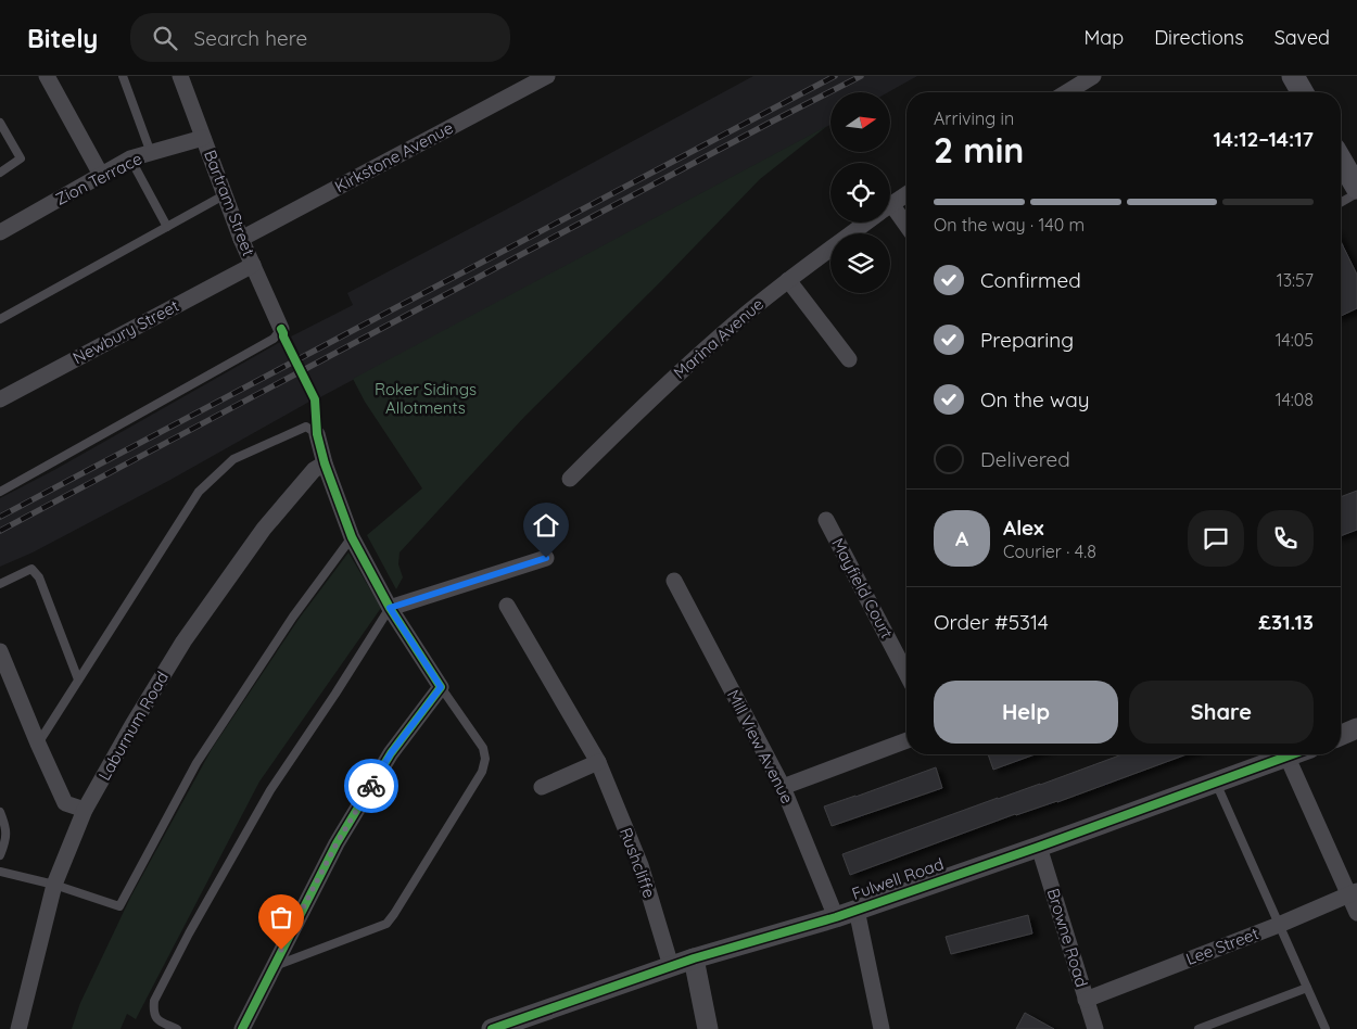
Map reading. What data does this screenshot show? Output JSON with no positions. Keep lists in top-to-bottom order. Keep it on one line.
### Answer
{"streets":{"street":["Kirkstone Avenue","Zion Terrace","Bartram Street","Newbury Street","Marina Avenue","Mayfield Court","Laburnum Road","Mill View Avenue","Rushcliffe","Fulwell Road","Browne Road","Lee Street"]},"crossings":[["Kirkstone Avenue","Bartram Street"],["Zion Terrace","Bartram Street"],["Bartram Street","Newbury Street"],["Mill View Avenue","Fulwell Road"],["Rushcliffe","Fulwell Road"],["Fulwell Road","Browne Road"],["Browne Road","Lee Street"]],"parks":["Roker Sidings Allotments"],"north":"right","page":{"header":"Bitely","search":"Search here","nav":["Map","Directions","Saved"],"heading":["2 min","Arriving in","14:12–14:17"],"panel":["Alex","Courier · 4.8","Order #5314","£31.13"],"bar":"On the way · 140 m","list":[["Confirmed","13:57"],["Preparing","14:05"],["On the way","14:08"],"Delivered"],"round":"A","buttons":["Help","Share"]}}
